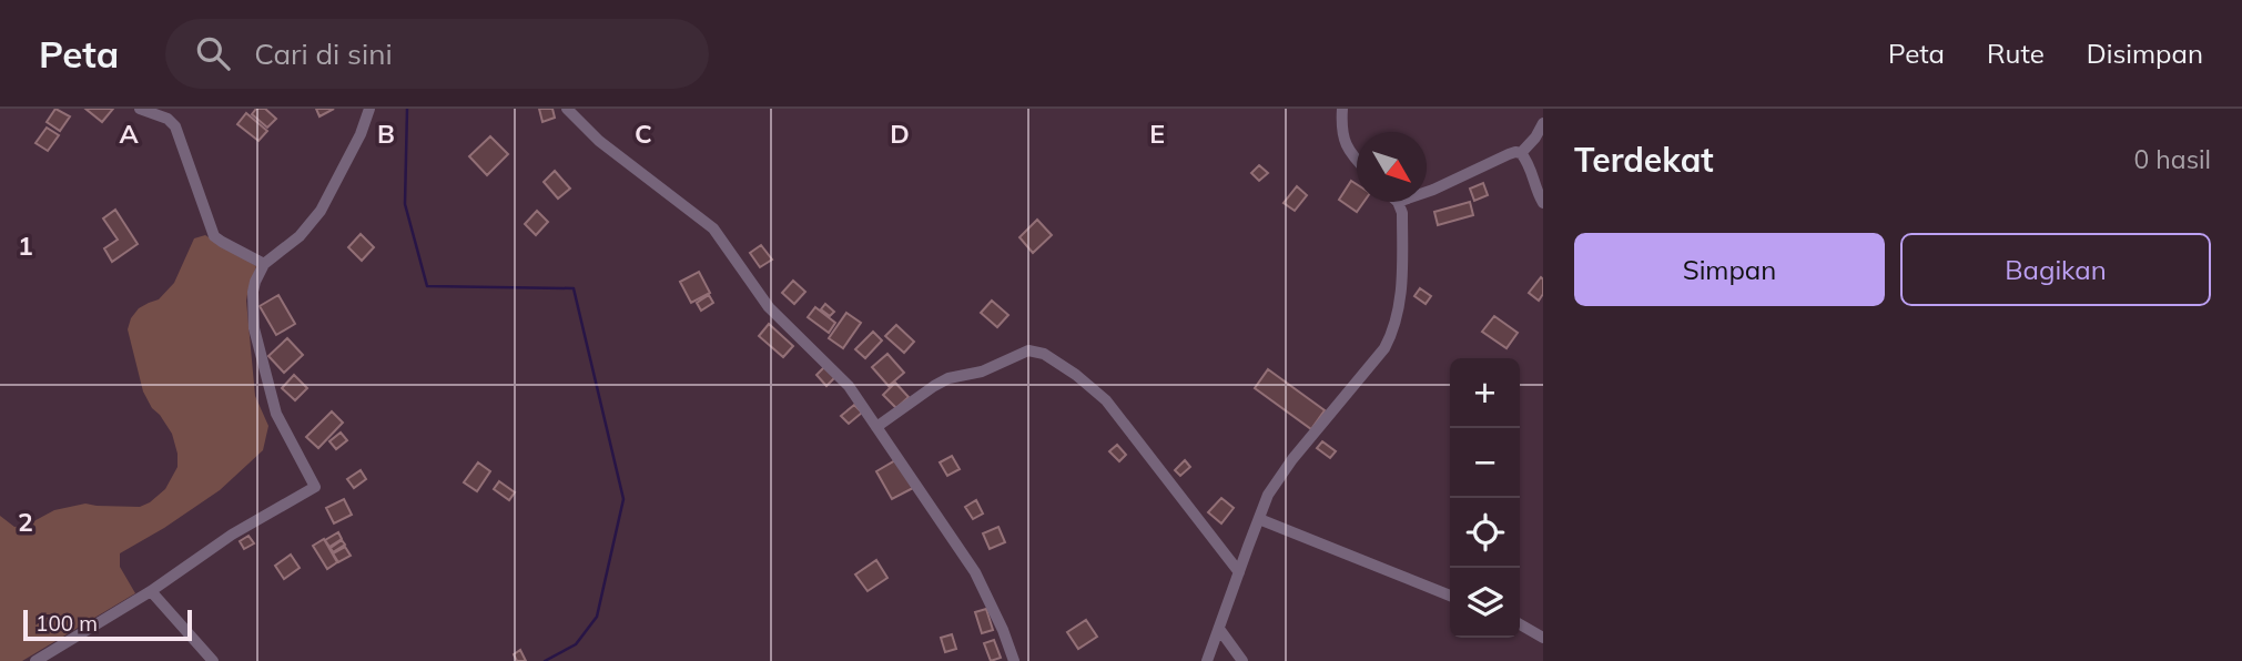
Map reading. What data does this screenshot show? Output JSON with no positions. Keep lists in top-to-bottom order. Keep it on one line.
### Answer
{"scale_bar":"100 m","north":"bottom right","page":{"header":"Peta","search":"Cari di sini","nav":["Peta","Rute","Disimpan"],"heading":["Terdekat","0 hasil"],"buttons":["Simpan","Bagikan"],"map_buttons":["+","−"],"scale":"100 m"},"grid":{"columns":["A","B","C","D","E"],"rows":["1","2"]}}
